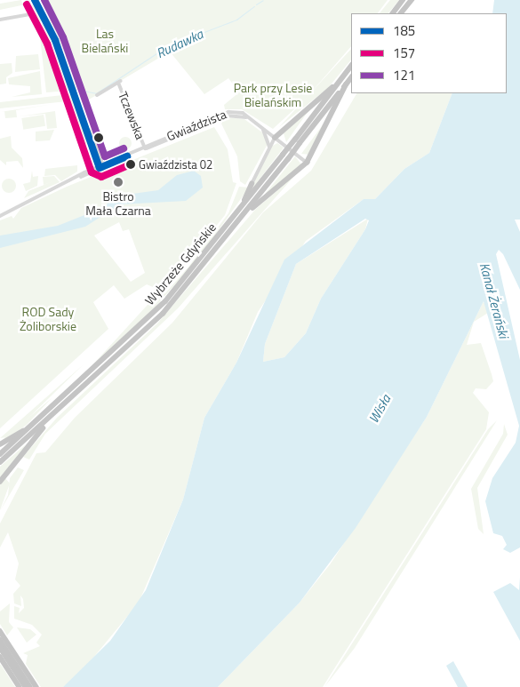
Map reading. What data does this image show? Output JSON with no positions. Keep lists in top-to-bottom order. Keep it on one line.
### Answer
{"streets":{"highway":["Wybrzeże Gdyńskie"],"street":["Tczewska","Gwiaździsta"]},"crossings":[["Tczewska","Gwiaździsta"]],"water":["Rudawka","Kanał Żerański","Wisła"],"parks":["Las Bielański","Park przy Lesie Bielańskim","ROD Sady Żoliborskie"],"places":["Gwiaździsta 02","Bistro Mała Czarna"],"lines":["transit line 185","transit line 121","transit line 157"],"legend":["185","157","121"]}
